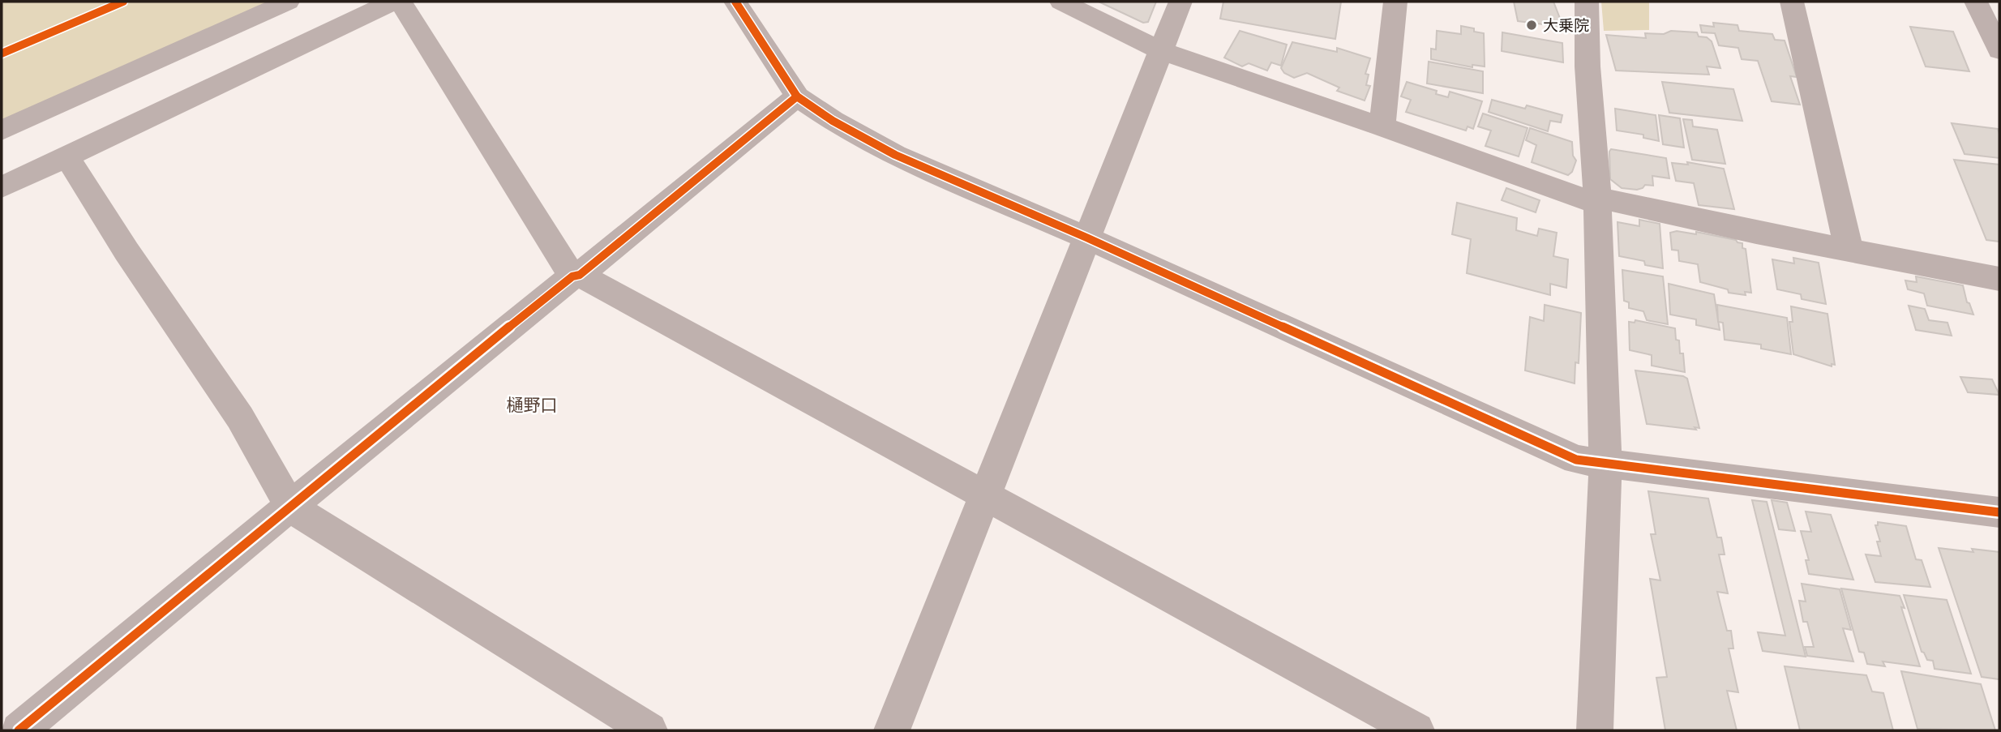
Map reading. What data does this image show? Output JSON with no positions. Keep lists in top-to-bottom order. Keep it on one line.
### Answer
{"districts":["樋野口"],"places":["大乗院"]}
